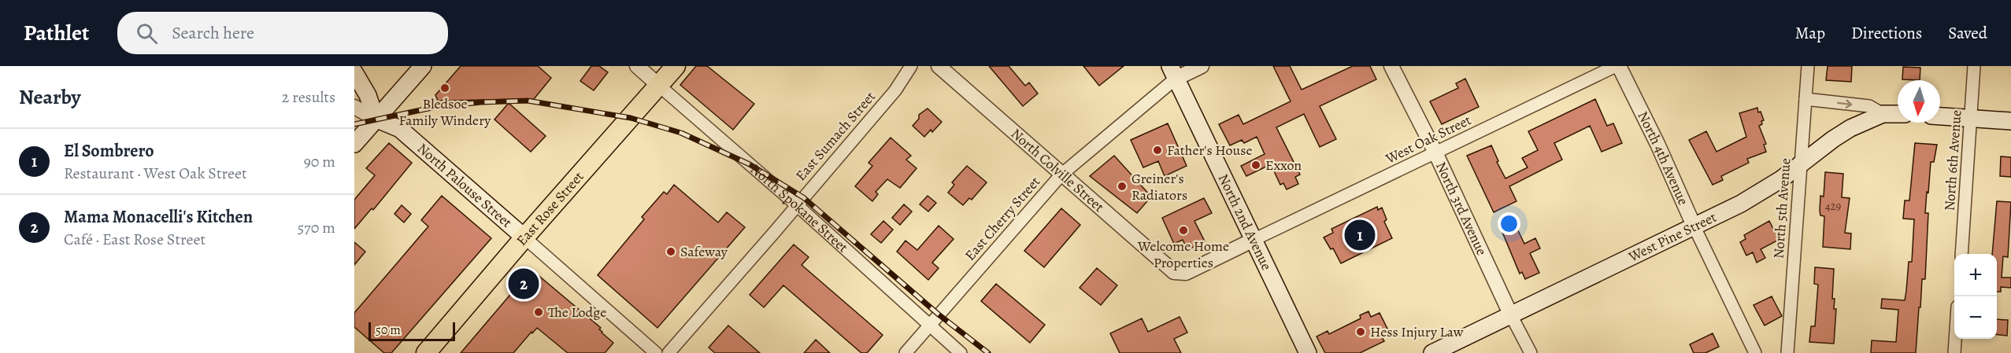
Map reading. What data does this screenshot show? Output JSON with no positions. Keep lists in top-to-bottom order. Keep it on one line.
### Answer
{"streets":{"main road":["North Palouse Street","East Rose Street","North 2nd Avenue","West Pine Street"],"street":["East Sumach Street","West Oak Street","North 4th Avenue","North 6th Avenue","North Colville Street","North Spokane Street","North 5th Avenue","North 3rd Avenue","East Cherry Street"]},"crossings":[["East Sumach Street","North Spokane Street"],["West Oak Street","North 4th Avenue"],["West Oak Street","North Colville Street"],["West Oak Street","North 3rd Avenue"],["West Oak Street","North 2nd Avenue"],["North 4th Avenue","West Pine Street"],["North Colville Street","East Cherry Street"],["North Colville Street","North 2nd Avenue"],["North Palouse Street","East Rose Street"],["North Spokane Street","East Rose Street"],["North Spokane Street","East Cherry Street"],["North 5th Avenue","West Pine Street"],["North 3rd Avenue","West Pine Street"],["East Cherry Street","North 2nd Avenue"]],"places":["Bledsoe Family Windery","Father's House","Exxon","Greiner's Radiators","Welcome Home Properties","Safeway","The Lodge","Hess Injury Law"],"house_numbers":["429"],"scale_bar":"50 m","north":"bottom","page":{"header":"Pathlet","search":"Search here","nav":["Map","Directions","Saved"],"heading":["Nearby","2 results"],"list":[{"mark":"1","name":"El Sombrero","note":"Restaurant · West Oak Street","value":"90 m"},{"mark":"2","name":"Mama Monacelli's Kitchen","note":"Café · East Rose Street","value":"570 m"}],"pins":["1","2"],"map_buttons":["+","−"],"scale":"50 m"}}
